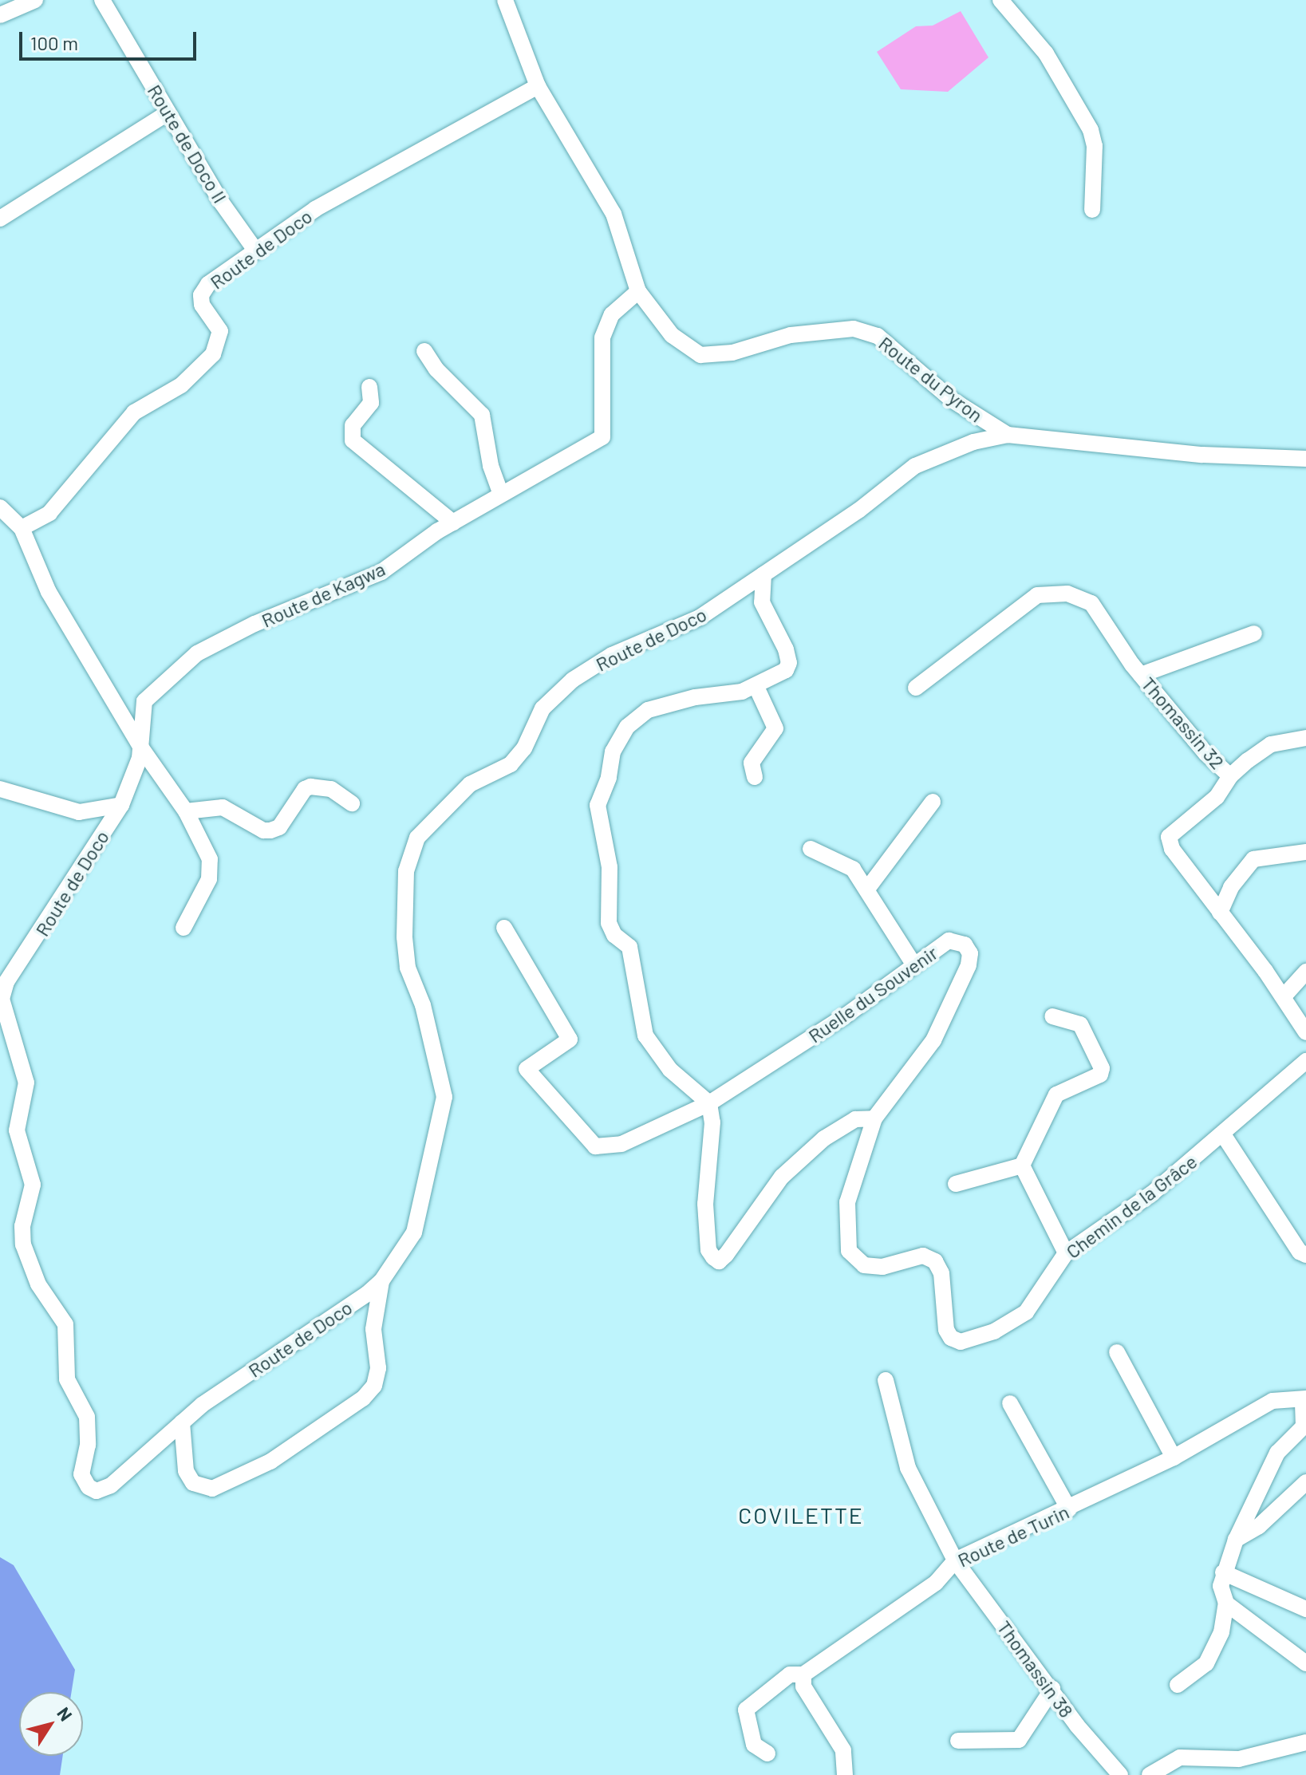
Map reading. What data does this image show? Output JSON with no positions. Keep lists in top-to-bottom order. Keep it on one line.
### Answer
{"streets":{"street":["Route de Doco II","Route de Doco","Route du Pyron","Route de Kagwa","Thomassin 32","Ruelle du Souvenir","Chemin de la Grâce","Route de Turin","Thomassin 38"]},"crossings":[["Route de Doco II","Route de Doco"],["Route de Doco","Route du Pyron"],["Route de Doco","Route de Kagwa"],["Route du Pyron","Route de Kagwa"],["Ruelle du Souvenir","Chemin de la Grâce"],["Route de Turin","Thomassin 38"]],"districts":["COVILETTE"],"scale_bar":"100 m","north":"top right"}
